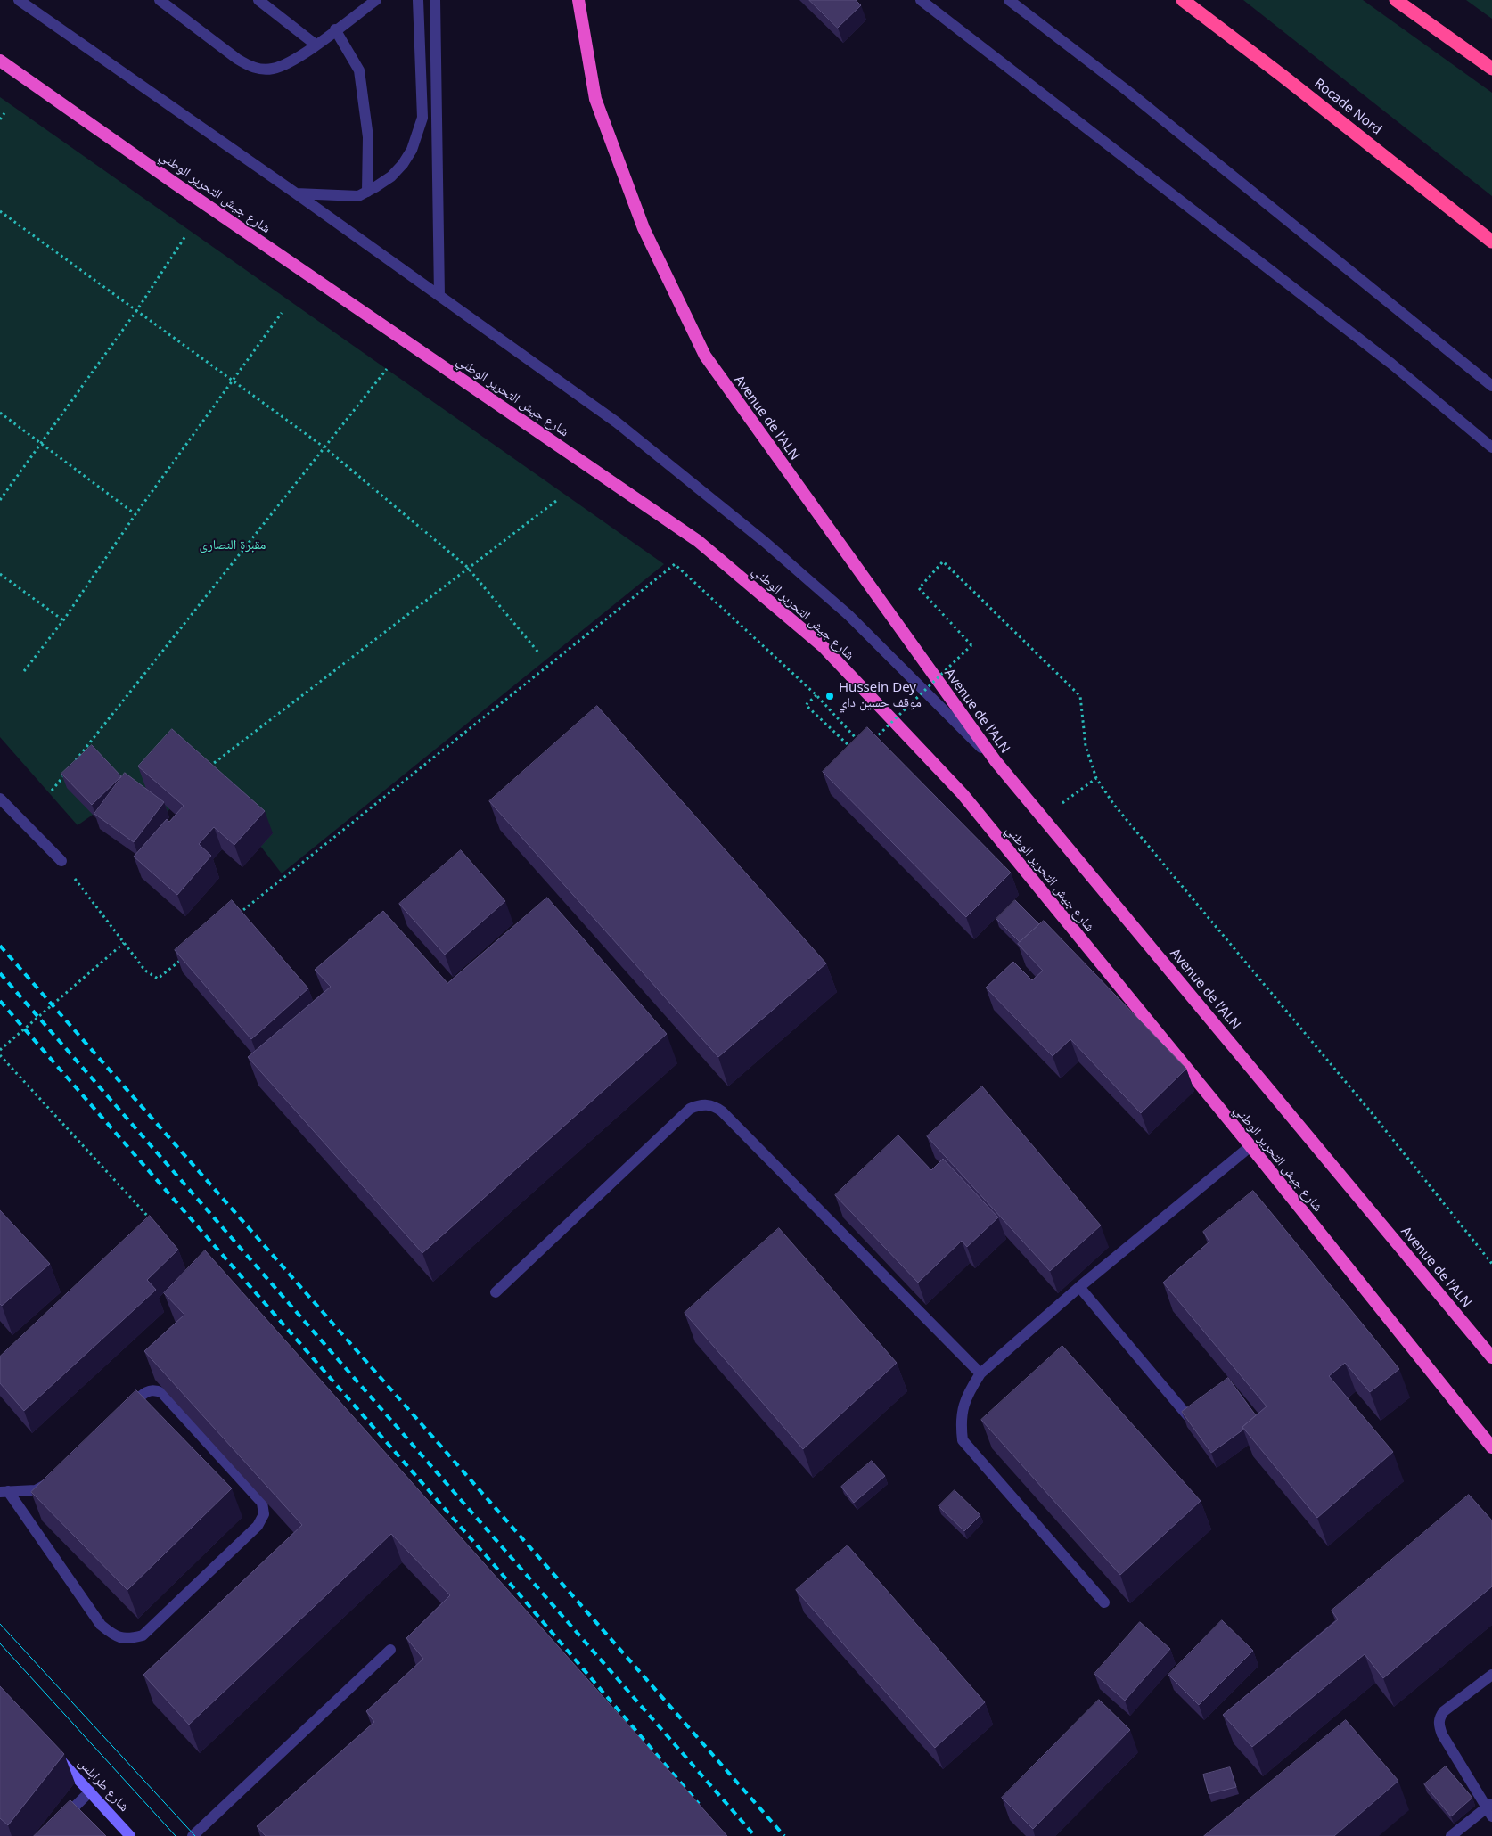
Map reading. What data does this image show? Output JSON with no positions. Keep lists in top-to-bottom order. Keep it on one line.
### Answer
{"streets":{"highway":["Rocade Nord","شارع جيش التحرير الوطني","Avenue de l'ALN"],"main road":["شارع طرابلس"]},"parks":["مقبرة النصارى"],"places":["Hussein Dey موقف حسين داي"]}
